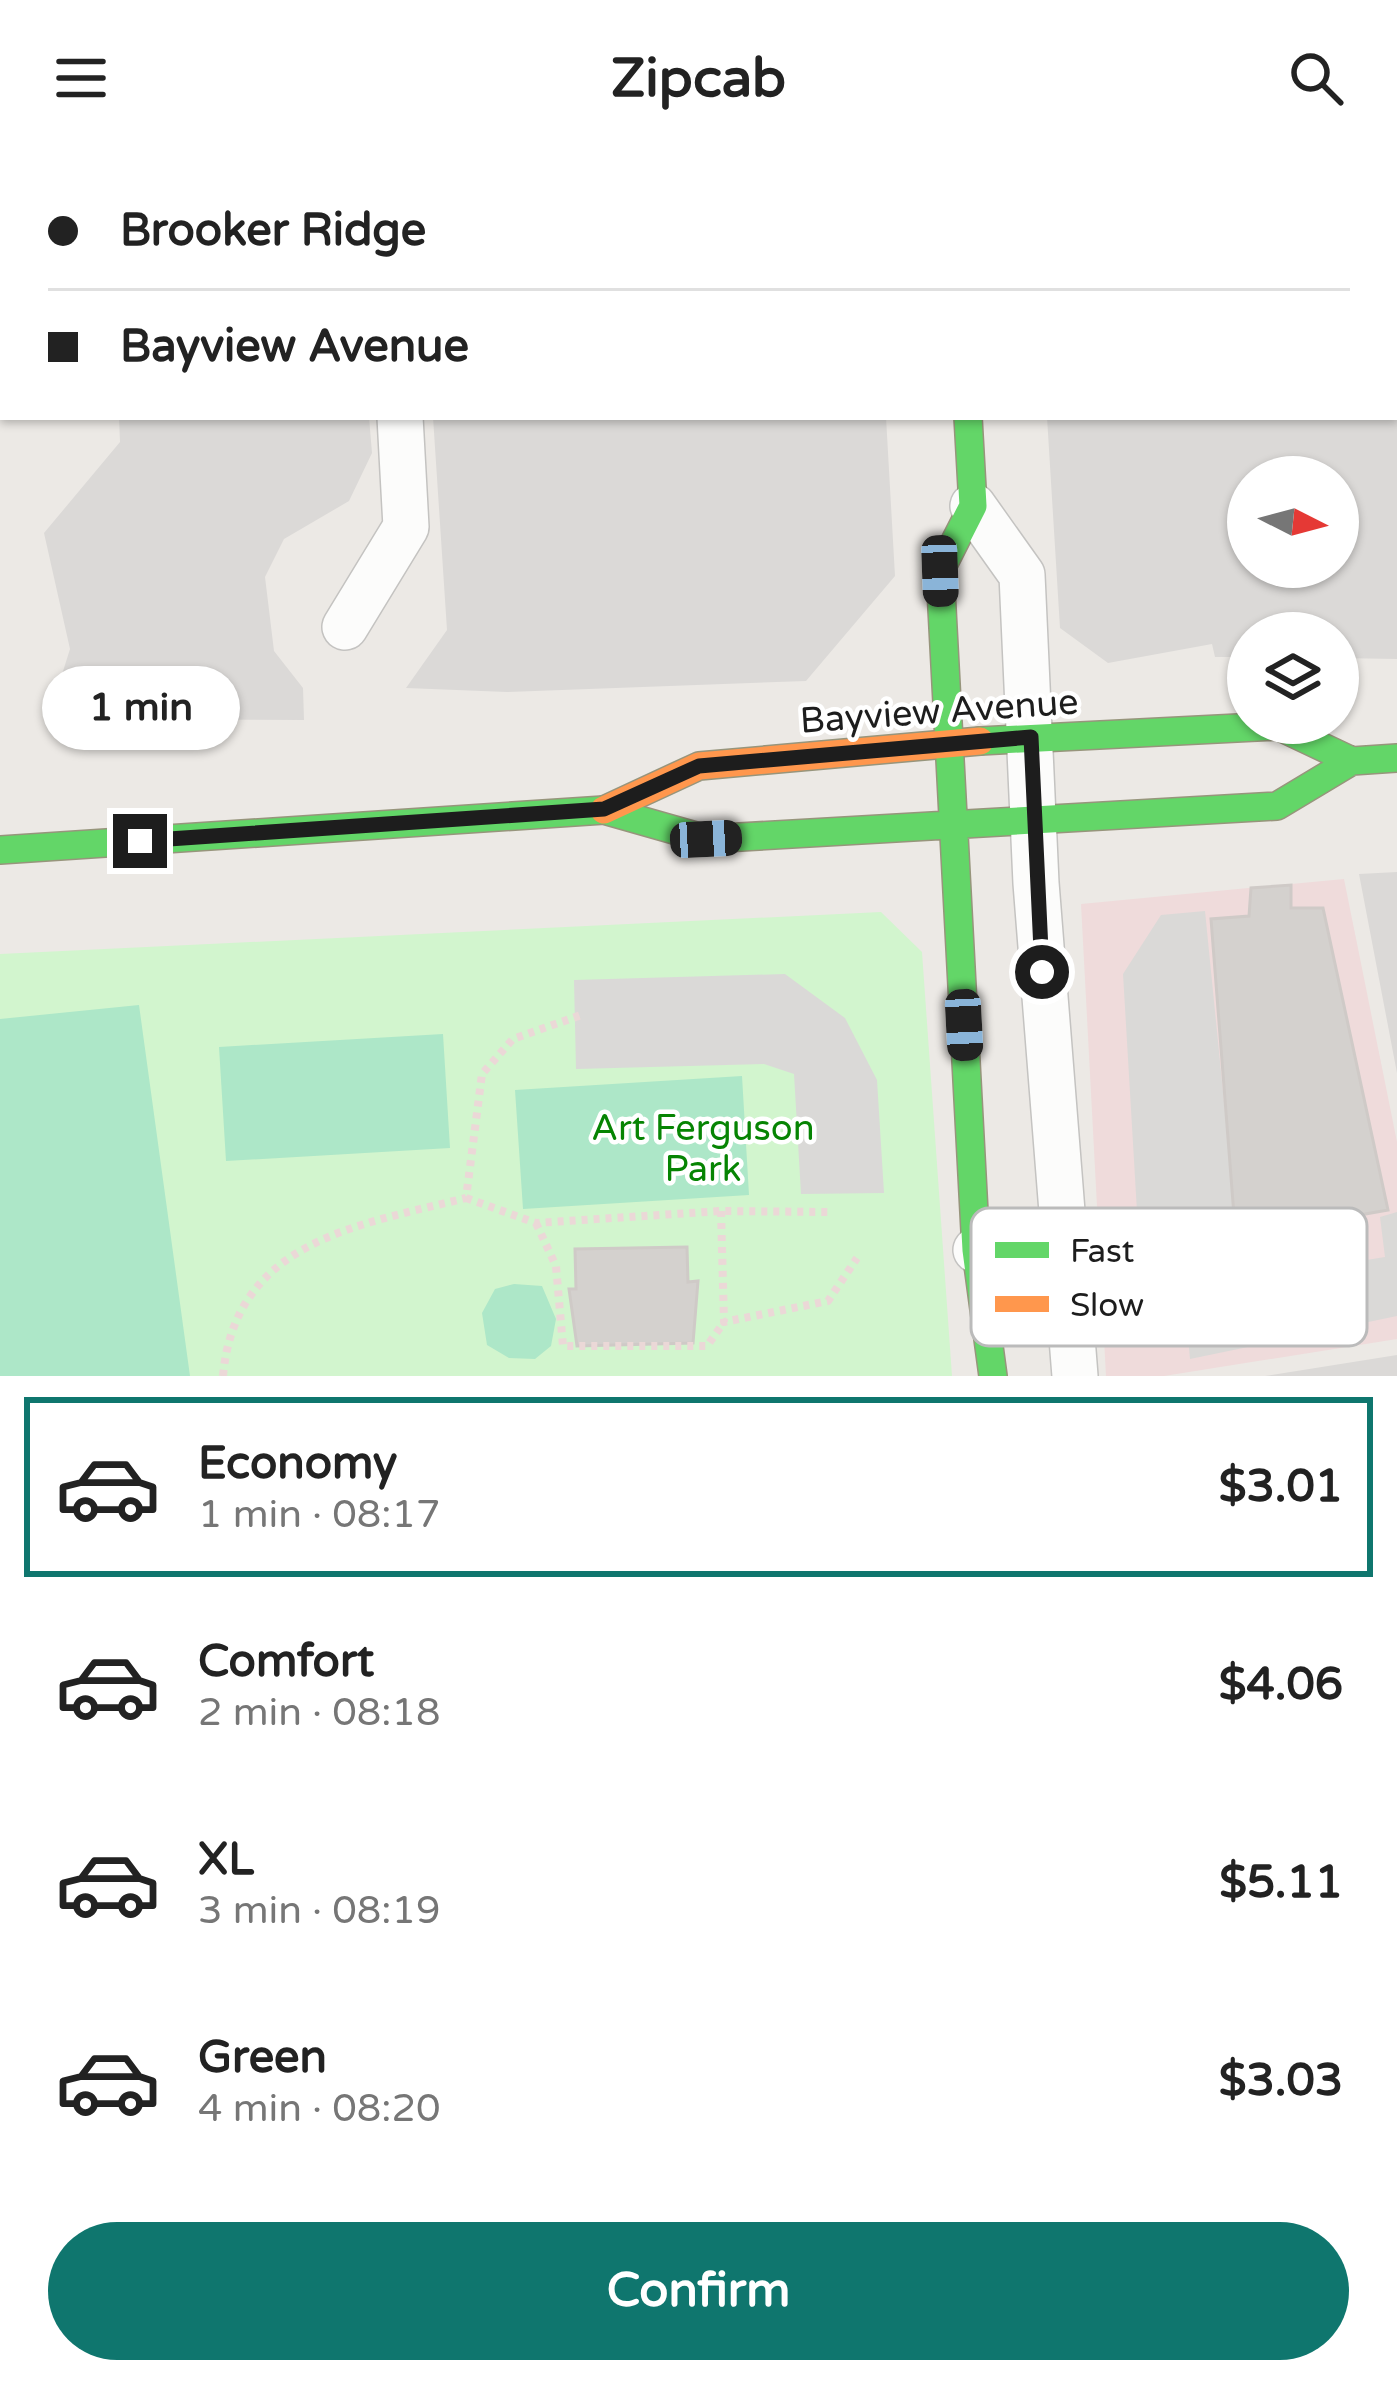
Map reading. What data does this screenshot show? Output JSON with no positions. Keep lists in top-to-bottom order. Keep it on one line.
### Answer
{"streets":{"main road":["Bayview Avenue"]},"parks":["Art Ferguson Park"],"legend":["Fast","Slow"],"north":"right","page":{"header":"Zipcab","banner":["Brooker Ridge","Bayview Avenue"],"bubble":"1 min","list":[{"name":"Economy","note":"1 min · 08:17","value":"$3.01"},{"name":"Comfort","note":"2 min · 08:18","value":"$4.06"},{"name":"XL","note":"3 min · 08:19","value":"$5.11"},{"name":"Green","note":"4 min · 08:20","value":"$3.03"}],"buttons":"Confirm"}}
